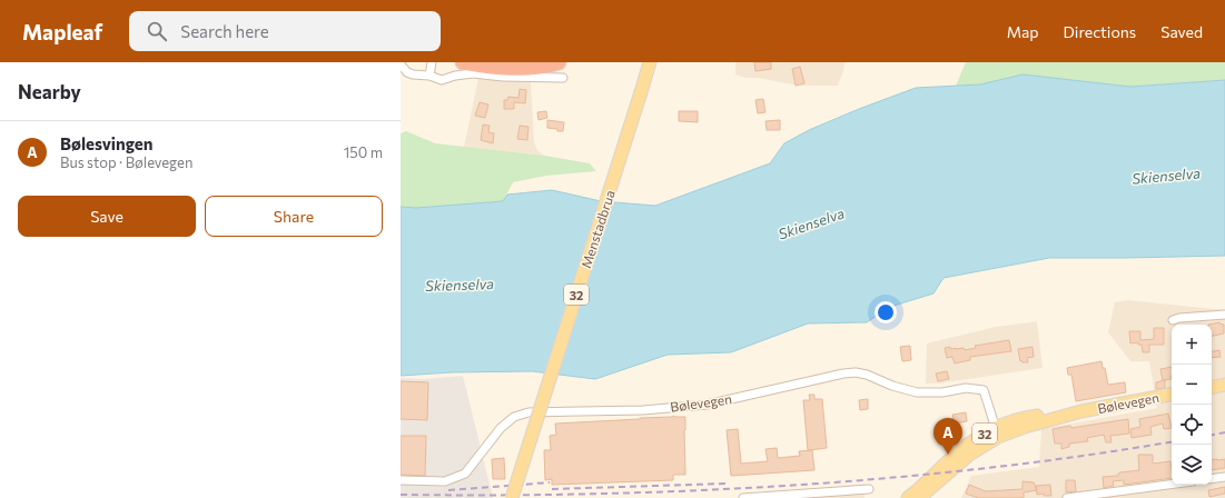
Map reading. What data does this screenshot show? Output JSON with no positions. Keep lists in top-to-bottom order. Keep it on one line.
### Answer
{"streets":{"main road":["Menstadbrua","32","Bølevegen"]},"water":["Skienselva"],"page":{"header":"Mapleaf","search":"Search here","nav":["Map","Directions","Saved"],"heading":"Nearby","list":[{"mark":"A","name":"Bølesvingen","note":"Bus stop · Bølevegen","value":"150 m"}],"buttons":["Save","Share"],"map_buttons":["+","−"],"pins":"A"}}
